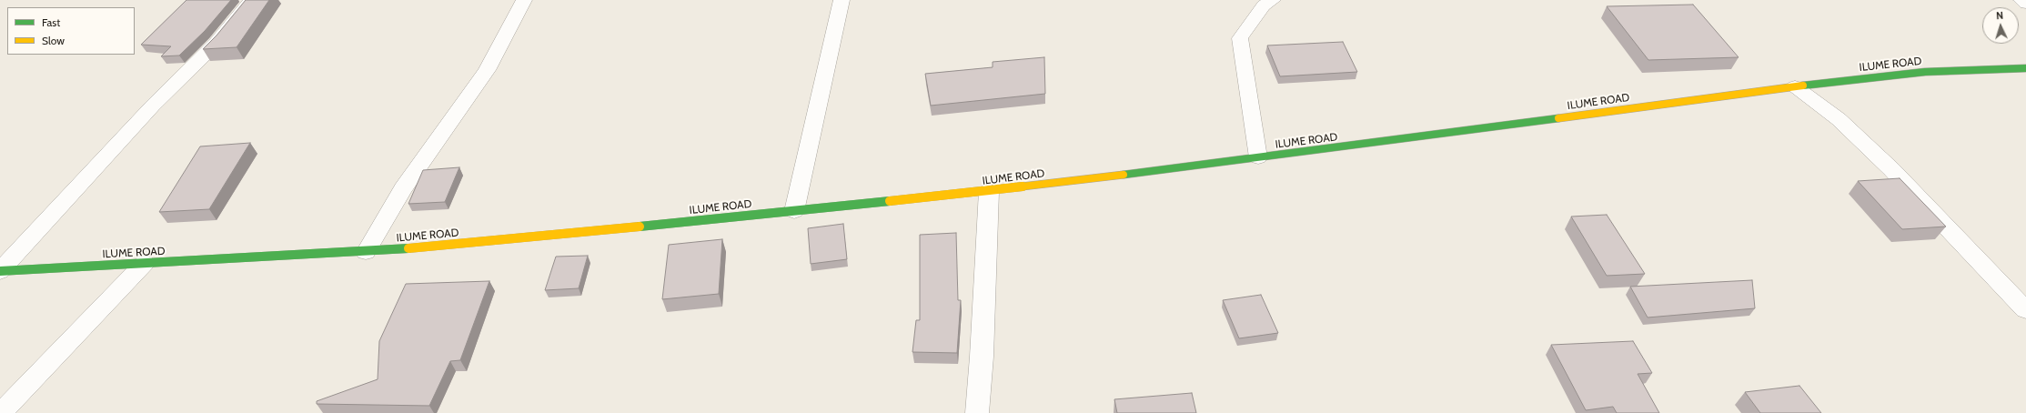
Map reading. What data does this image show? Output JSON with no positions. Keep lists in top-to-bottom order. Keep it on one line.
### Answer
{"streets":{"street":["ILUME ROAD"]},"legend":["Fast","Slow"],"north":"top"}
